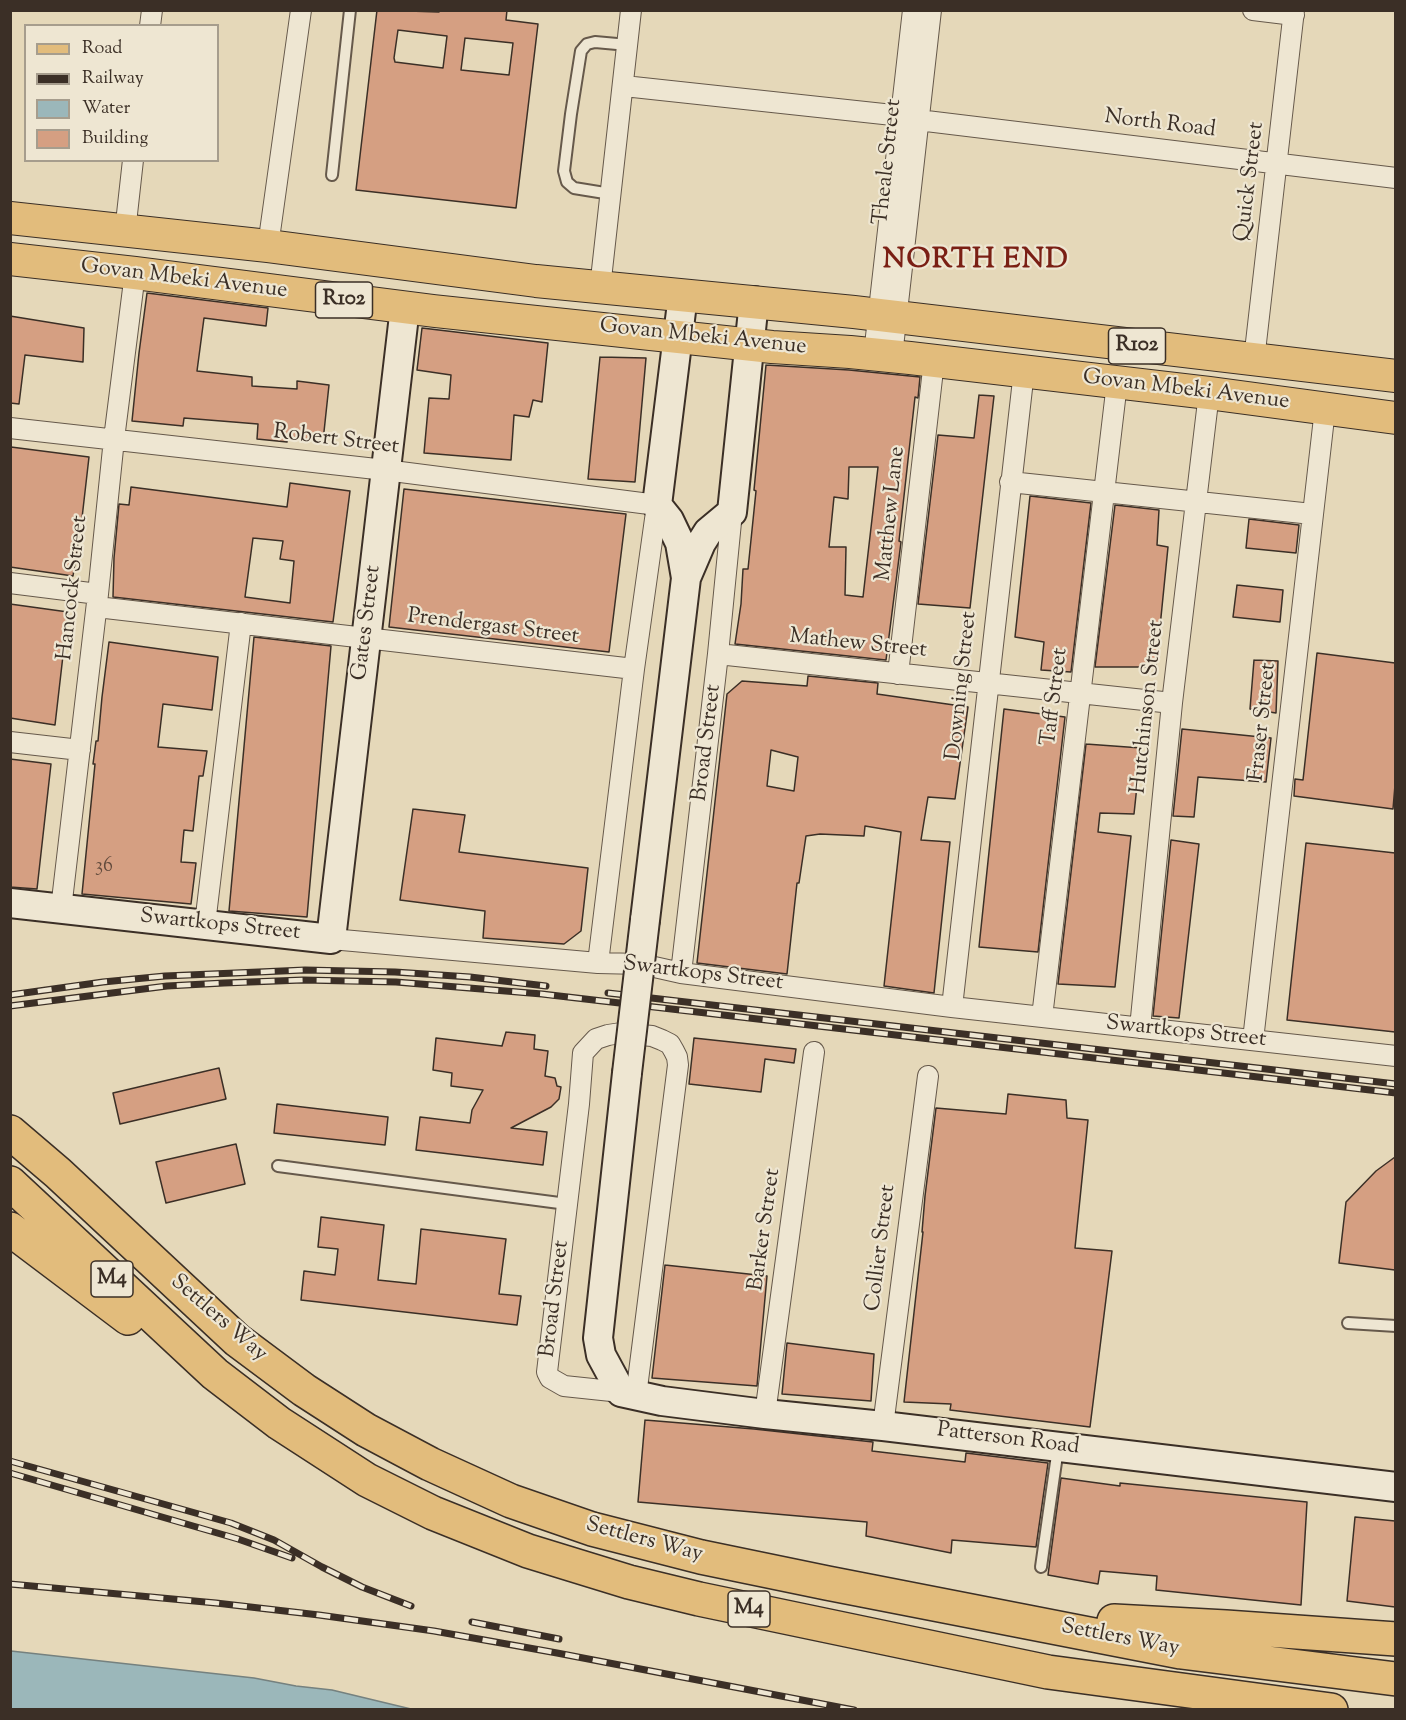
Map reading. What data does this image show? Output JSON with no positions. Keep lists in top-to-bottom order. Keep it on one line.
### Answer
{"streets":{"highway":["M4","Settlers Way"],"main road":["Govan Mbeki Avenue","R102"],"street":["North Road","Theale Street","Quick Street","Robert Street","Matthew Lane","Hancock Street","Gates Street","Prendergast Street","Mathew Street","Downing Street","Taff Street","Hutchinson Street","Fraser Street","Broad Street","Swartkops Street","Barker Street","Collier Street","Patterson Road"]},"crossings":[["North Road","Theale Street"],["North Road","Quick Street"],["Theale Street","Govan Mbeki Avenue"],["Quick Street","Govan Mbeki Avenue"],["Govan Mbeki Avenue","Matthew Lane"],["Govan Mbeki Avenue","Hancock Street"],["Govan Mbeki Avenue","Gates Street"],["Govan Mbeki Avenue","Downing Street"],["Govan Mbeki Avenue","Taff Street"],["Govan Mbeki Avenue","Hutchinson Street"],["Govan Mbeki Avenue","Fraser Street"],["Govan Mbeki Avenue","Broad Street"],["Robert Street","Hancock Street"],["Robert Street","Gates Street"],["Robert Street","Broad Street"],["Matthew Lane","Mathew Street"],["Hancock Street","Prendergast Street"],["Hancock Street","Swartkops Street"],["Gates Street","Prendergast Street"],["Gates Street","Swartkops Street"],["Mathew Street","Downing Street"],["Mathew Street","Taff Street"],["Mathew Street","Hutchinson Street"],["Mathew Street","Broad Street"],["Downing Street","Swartkops Street"],["Taff Street","Swartkops Street"],["Hutchinson Street","Swartkops Street"],["Fraser Street","Swartkops Street"],["Broad Street","Swartkops Street"],["Broad Street","Patterson Road"],["Barker Street","Patterson Road"],["Collier Street","Patterson Road"]],"districts":["NORTH END"],"house_numbers":["36"],"legend":["Road","Railway","Water","Building"]}
